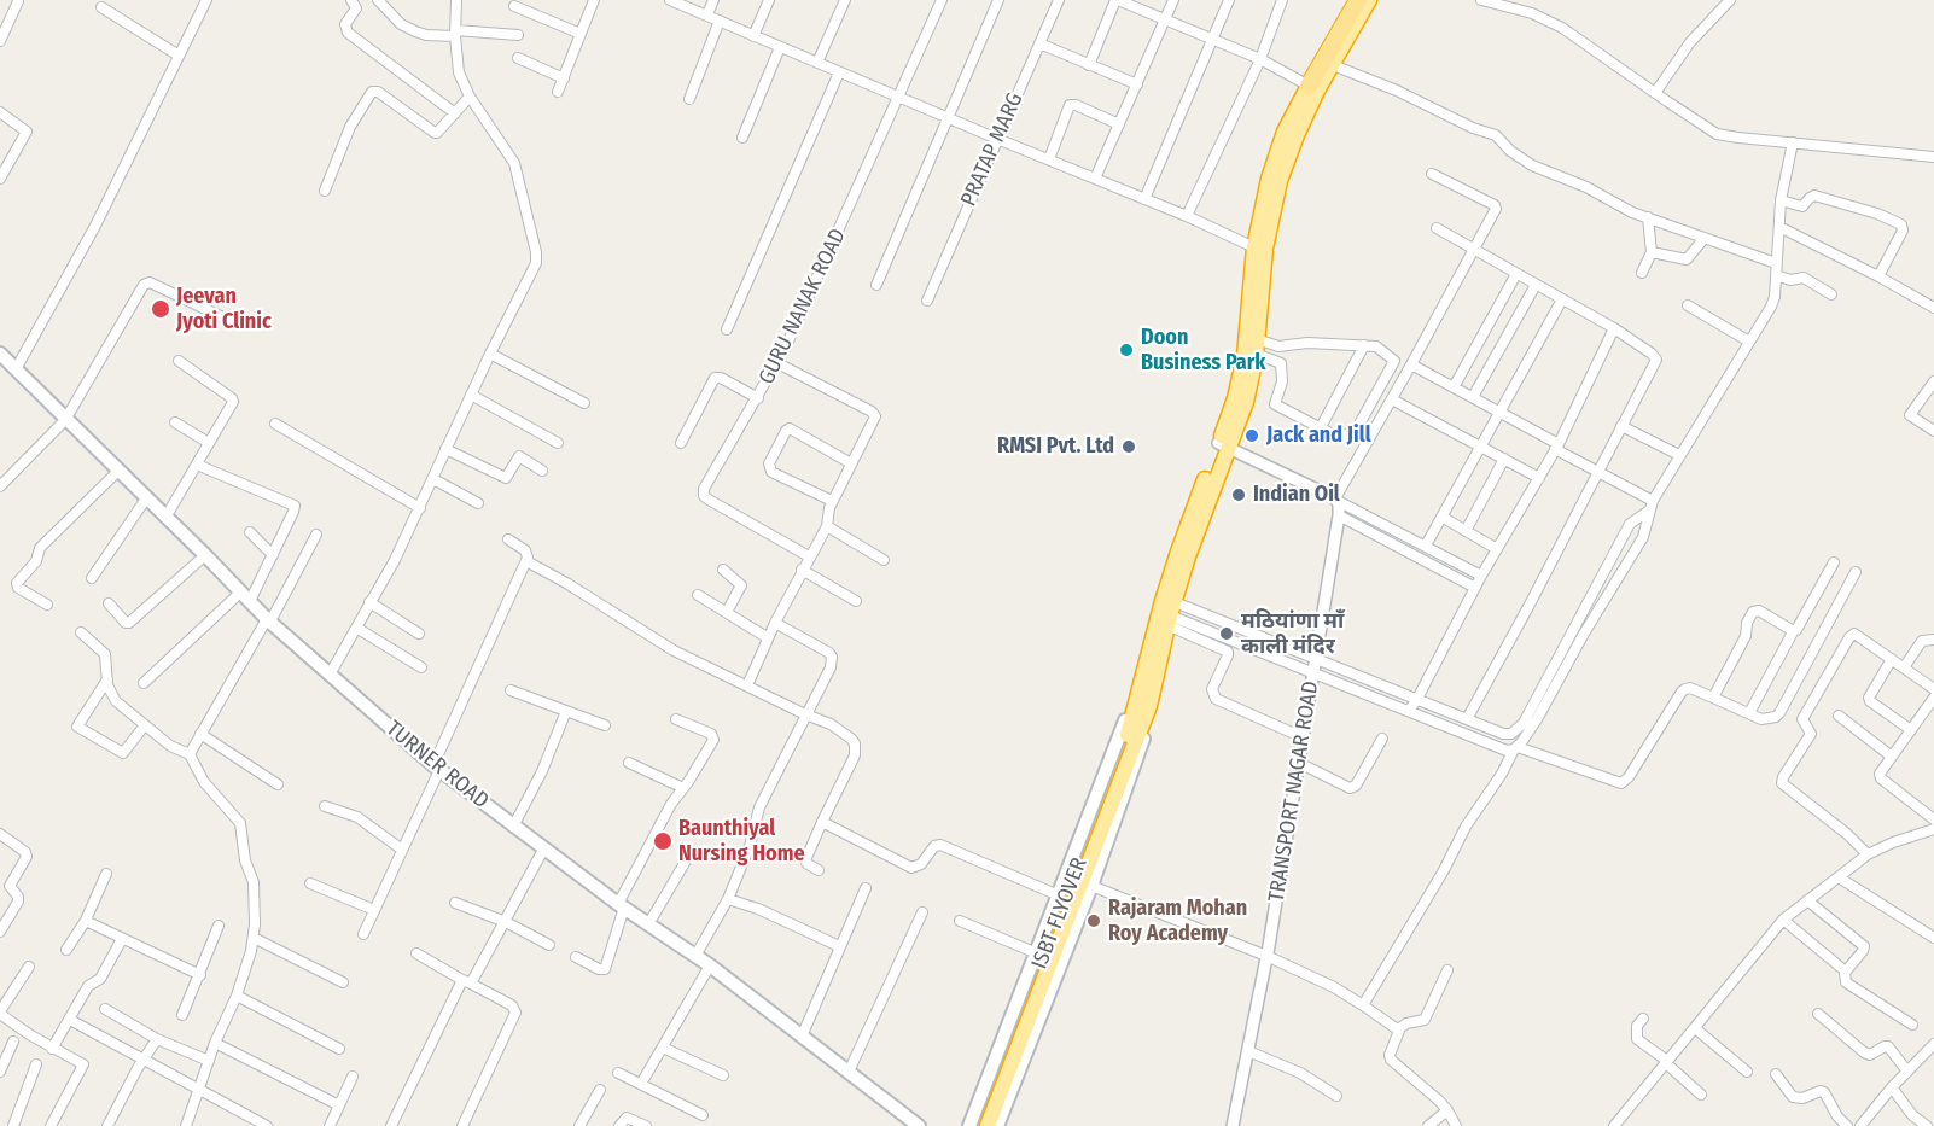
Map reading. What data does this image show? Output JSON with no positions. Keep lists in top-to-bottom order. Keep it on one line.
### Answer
{"streets":{"highway":["ISBT FLYOVER"],"main road":["TURNER ROAD"],"street":["PRATAP MARG","GURU NANAK ROAD","TRANSPORT NAGAR ROAD"]},"places":["Jeevan Jyoti Clinic","Doon Business Park","Jack and Jill","RMSI Pvt. Ltd","Indian Oil","मठियांणा माँ काली मंदिर","Baunthiyal Nursing Home","Rajaram Mohan Roy Academy"]}
